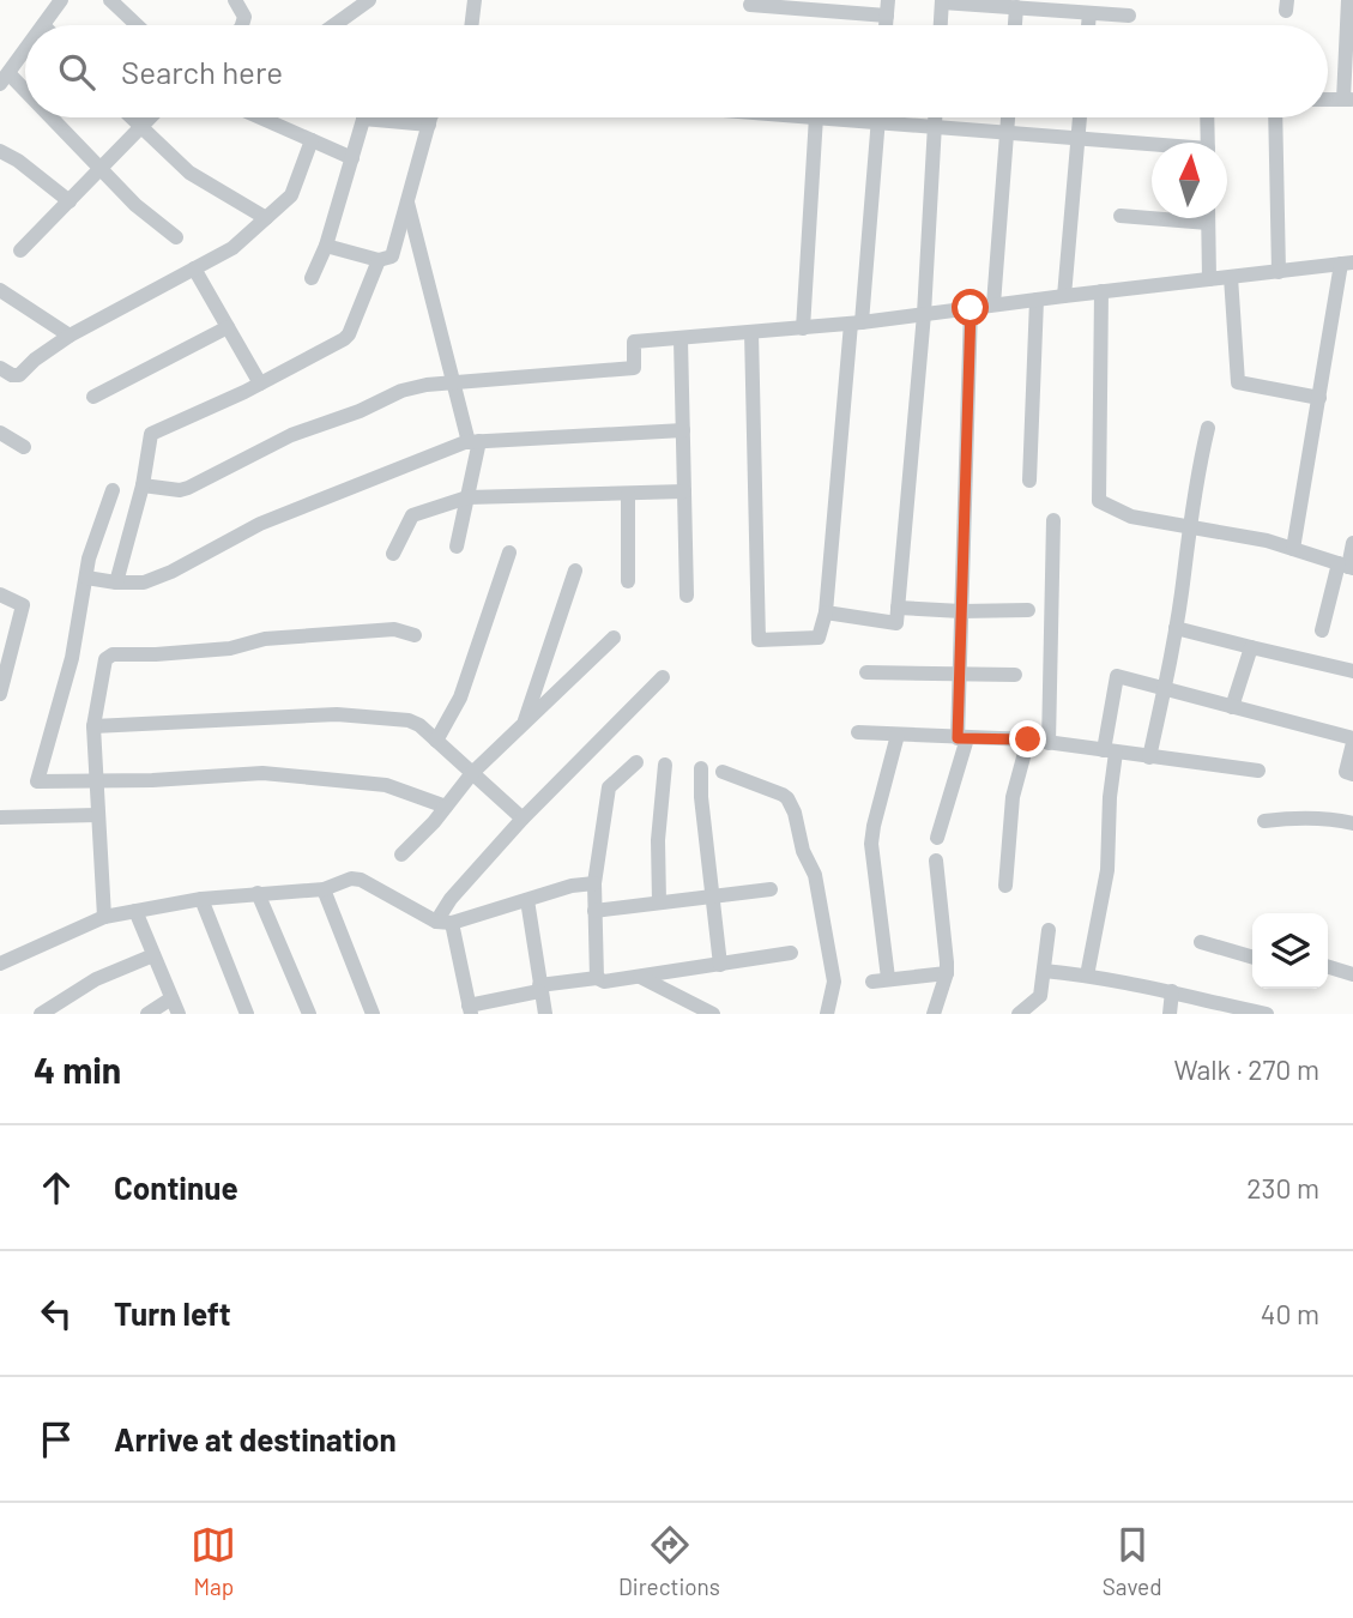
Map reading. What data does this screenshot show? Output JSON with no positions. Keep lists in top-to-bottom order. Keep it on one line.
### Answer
{"north":"top","page":{"search":"Search here","heading":["4 min","Walk · 270 m"],"list":[["Continue","230 m"],["Turn left","40 m"],"Arrive at destination"],"nav":["Map","Directions","Saved"]}}
